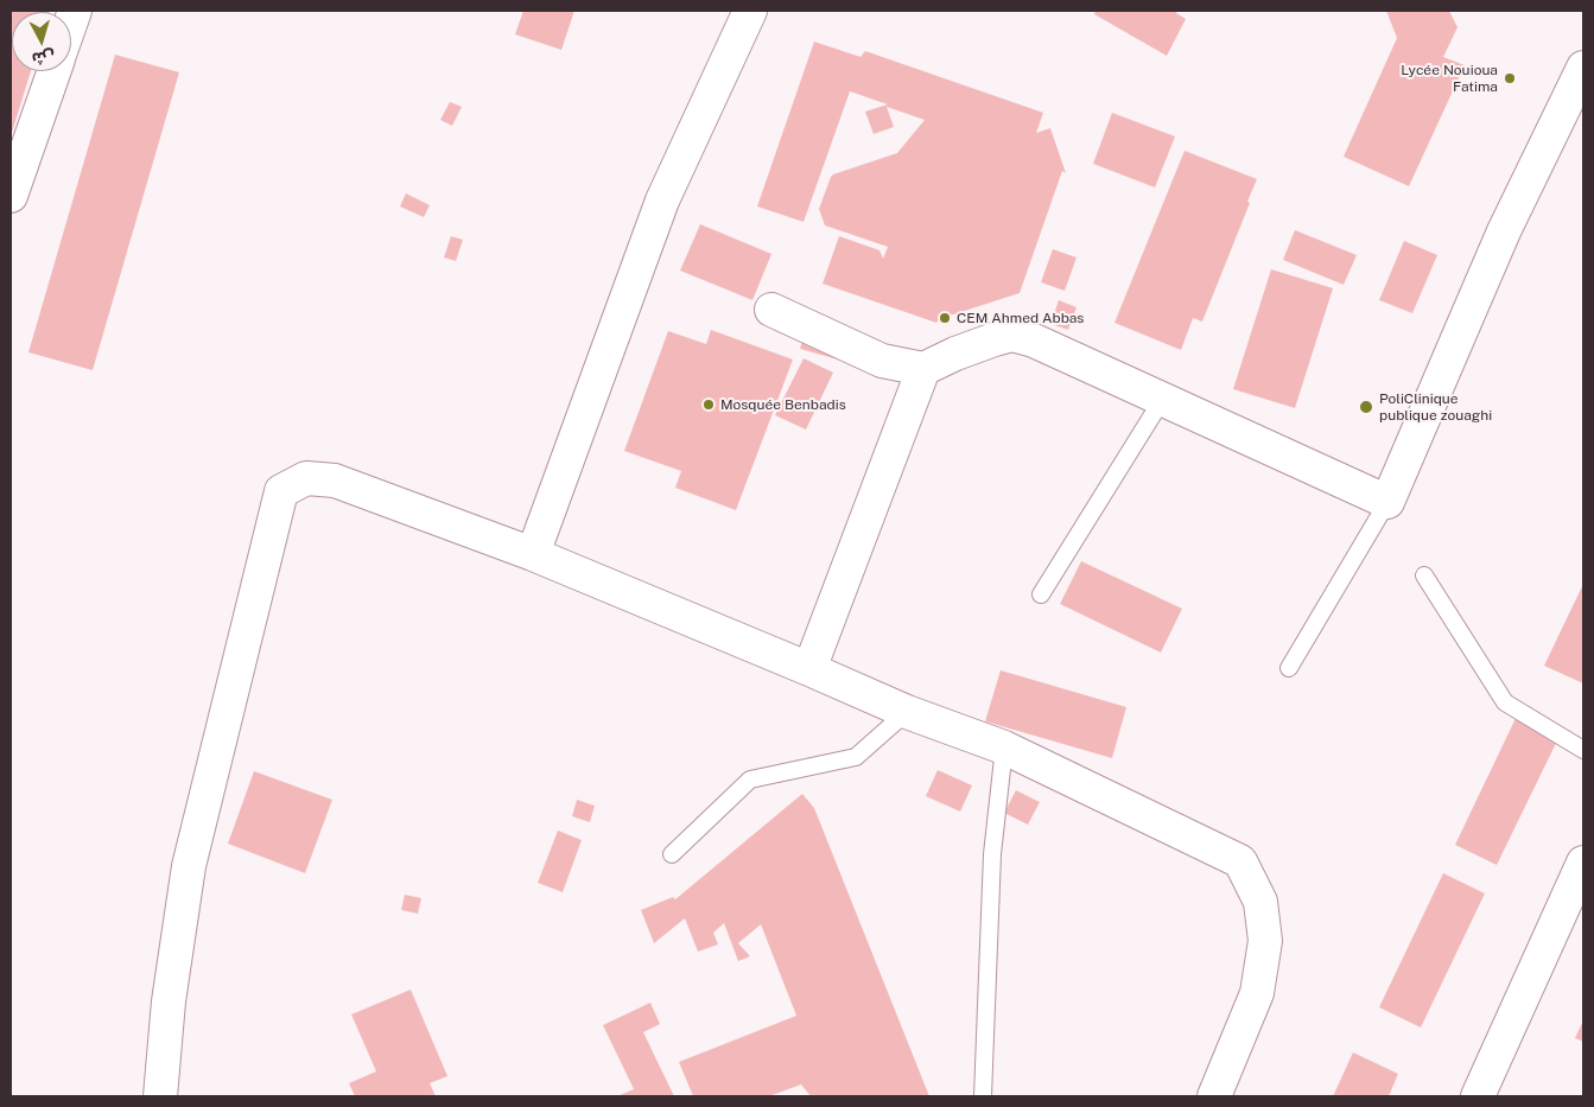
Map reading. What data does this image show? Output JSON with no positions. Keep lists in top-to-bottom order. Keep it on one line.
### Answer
{"places":["Lycée Nouioua Fatima","CEM Ahmed Abbas","Mosquée Benbadis","PoliClinique publique zouaghi"],"north":"bottom"}
